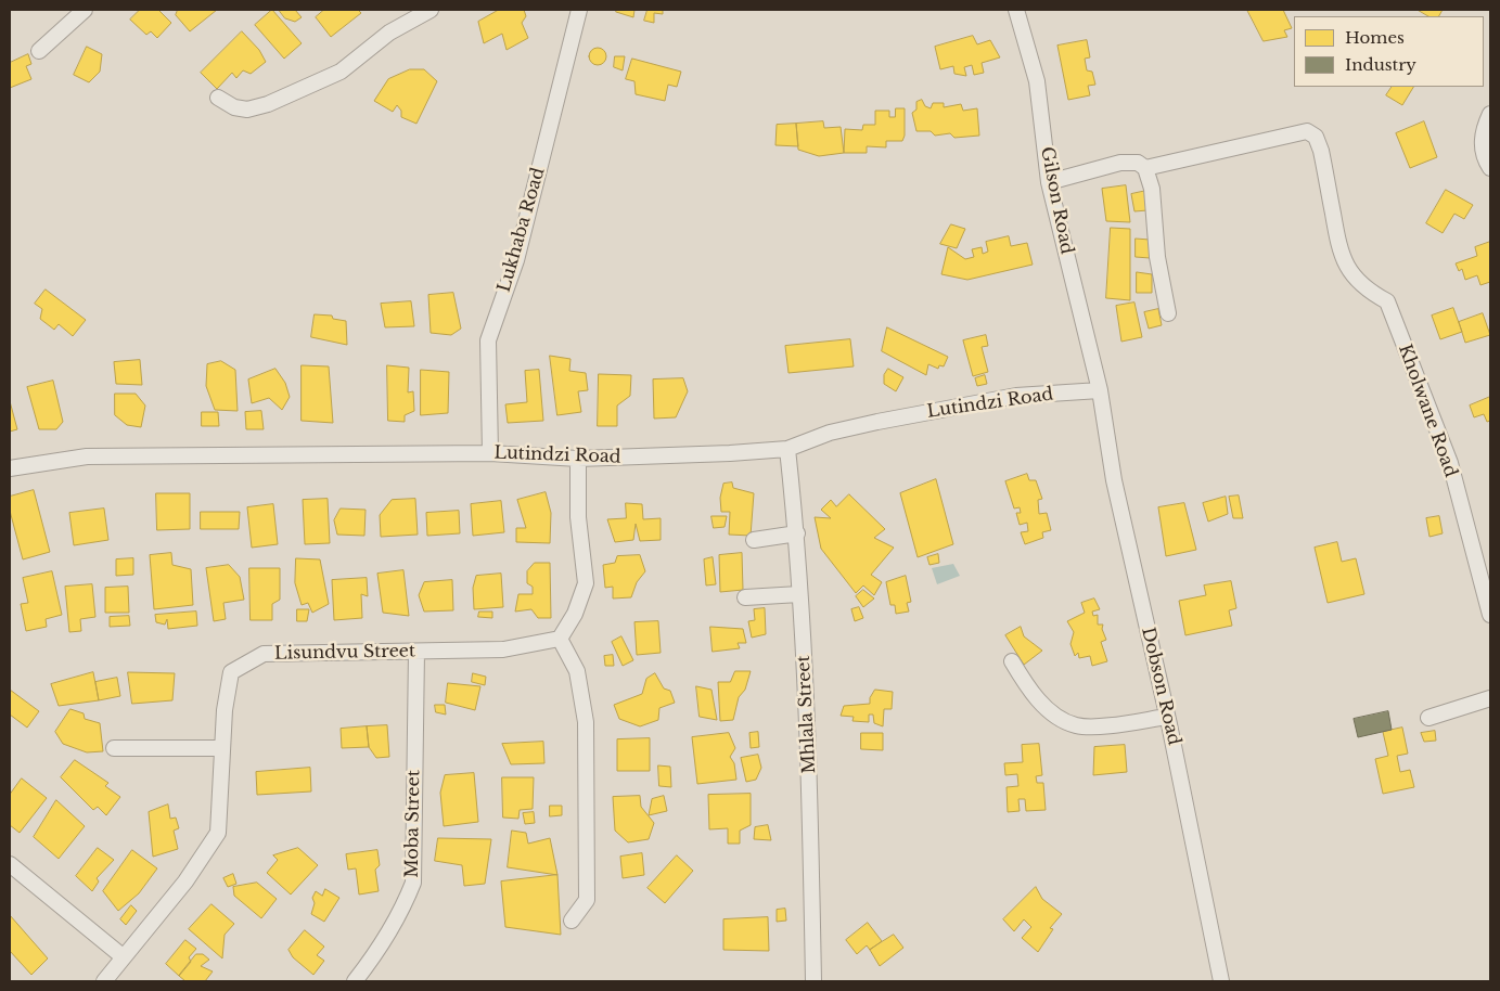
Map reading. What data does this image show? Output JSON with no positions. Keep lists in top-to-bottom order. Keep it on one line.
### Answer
{"streets":{"street":["Gilson Road","Lukhaba Road","Lutindzi Road","Kholwane Road","Lisundvu Street","Dobson Road","Mhlala Street","Moba Street"]},"crossings":[["Gilson Road","Lutindzi Road"],["Gilson Road","Dobson Road"],["Lukhaba Road","Lutindzi Road"],["Lutindzi Road","Dobson Road"],["Lutindzi Road","Mhlala Street"],["Lisundvu Street","Moba Street"]],"legend":["Homes","Industry"]}
